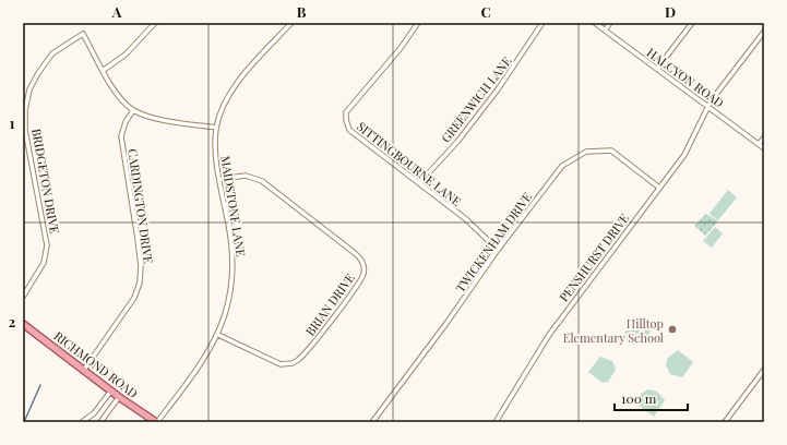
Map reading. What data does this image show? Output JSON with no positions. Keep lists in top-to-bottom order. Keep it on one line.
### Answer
{"streets":{"main road":["RICHMOND ROAD"],"street":["HALCYON ROAD","GREENWICH LANE","SITTINGBOURNE LANE","BRIDGETON DRIVE","CARDINGTON DRIVE","MAIDSTONE LANE","TWICKENHAM DRIVE","PENSHURST DRIVE","BRIAN DRIVE"]},"crossings":[["HALCYON ROAD","PENSHURST DRIVE"],["GREENWICH LANE","SITTINGBOURNE LANE"],["SITTINGBOURNE LANE","TWICKENHAM DRIVE"],["CARDINGTON DRIVE","RICHMOND ROAD"],["MAIDSTONE LANE","BRIAN DRIVE"],["MAIDSTONE LANE","RICHMOND ROAD"],["TWICKENHAM DRIVE","PENSHURST DRIVE"]],"places":["Hilltop Elementary School"],"scale_bar":"100 m","grid":{"columns":["A","B","C","D"],"rows":["1","2"]}}
